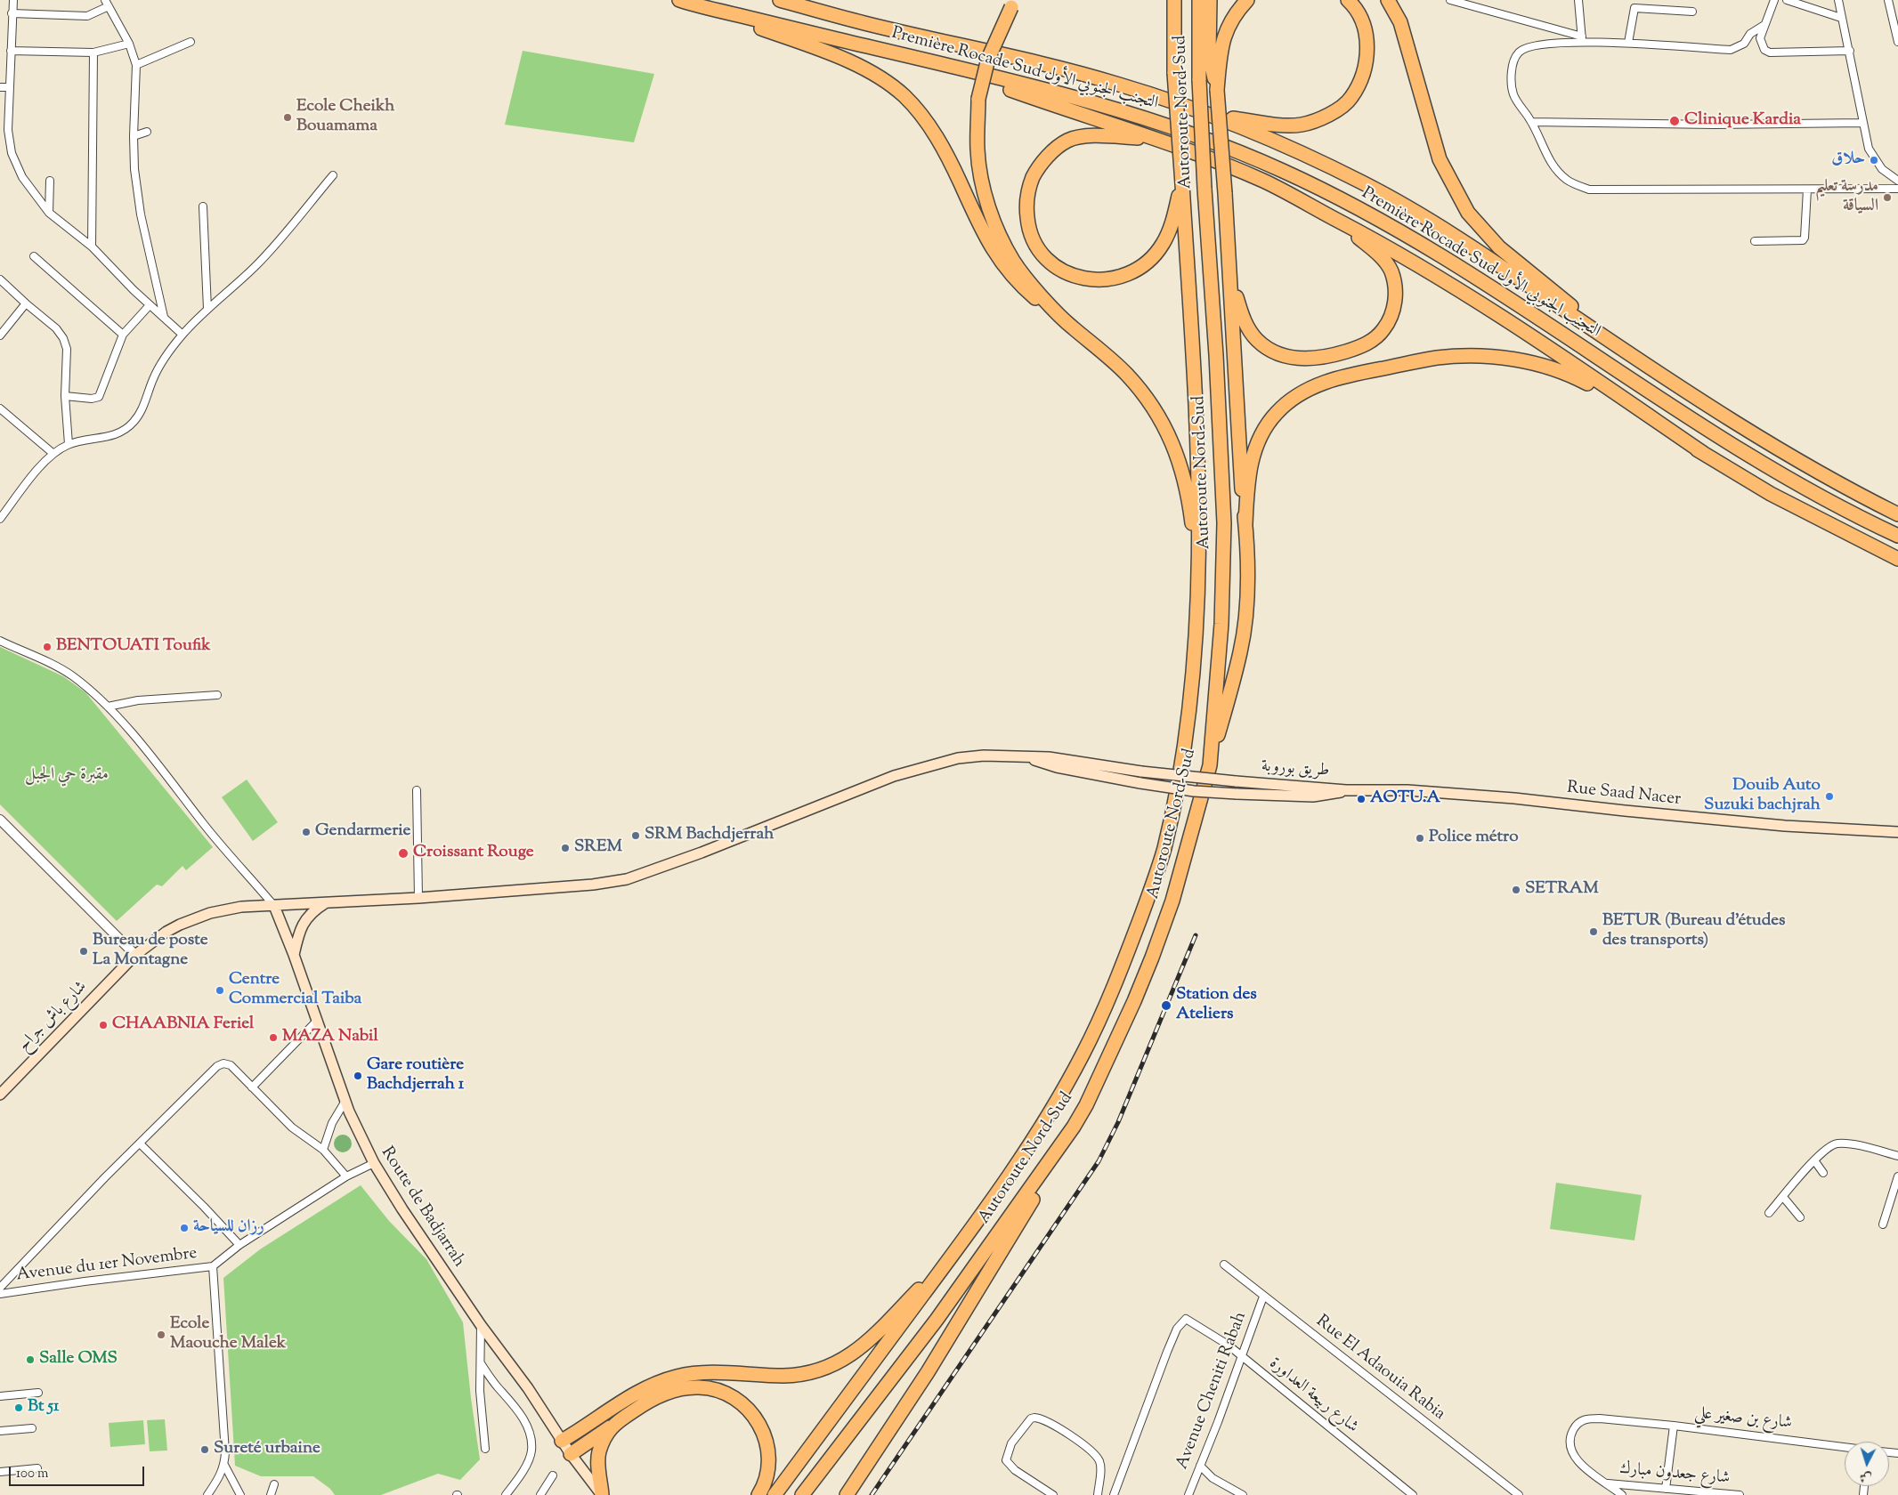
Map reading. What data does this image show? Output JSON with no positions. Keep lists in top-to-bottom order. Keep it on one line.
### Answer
{"streets":{"highway":["Première Rocade Sud التجنب الجنوبي الأول","Autoroute Nord-Sud"],"main road":["طريق بوروبة","Rue Saad Nacer","شارع باش جراح","Route de Badjarrah"],"street":["Avenue du 1er Novembre","Rue El Adaouia Rabia","Avenue Cheniti Rabah","شارع ربيعة العداورة","شارع بن صغير علي","شارع جعدون مبارك"]},"crossings":[["طريق بوروبة","Rue Saad Nacer"],["طريق بوروبة","شارع باش جراح"],["شارع باش جراح","Route de Badjarrah"],["Route de Badjarrah","Avenue du 1er Novembre"],["Rue El Adaouia Rabia","Avenue Cheniti Rabah"],["Avenue Cheniti Rabah","شارع ربيعة العداورة"],["شارع بن صغير علي","شارع جعدون مبارك"]],"parks":["مقبرة حي الجبل"],"places":["Ecole Cheikh Bouamama","Clinique Kardia","حلاق","مدرسة تعليم السياقة","BENTOUATI Toufik","Douib Auto Suzuki bachjrah","AOTU.A","Gendarmerie","SRM Bachdjerrah","Police métro","SREM","Croissant Rouge","SETRAM","BETUR (Bureau d'études des transports)","Bureau de poste La Montagne","Centre Commercial Taiba","Station des Ateliers","CHAABNIA Feriel","MAZA Nabil","Gare routière Bachdjerrah 1","رزان للسياحة","Ecole Maouche Malek","Salle OMS","Bt 51","Sureté urbaine"],"scale_bar":"100 m","north":"bottom"}
